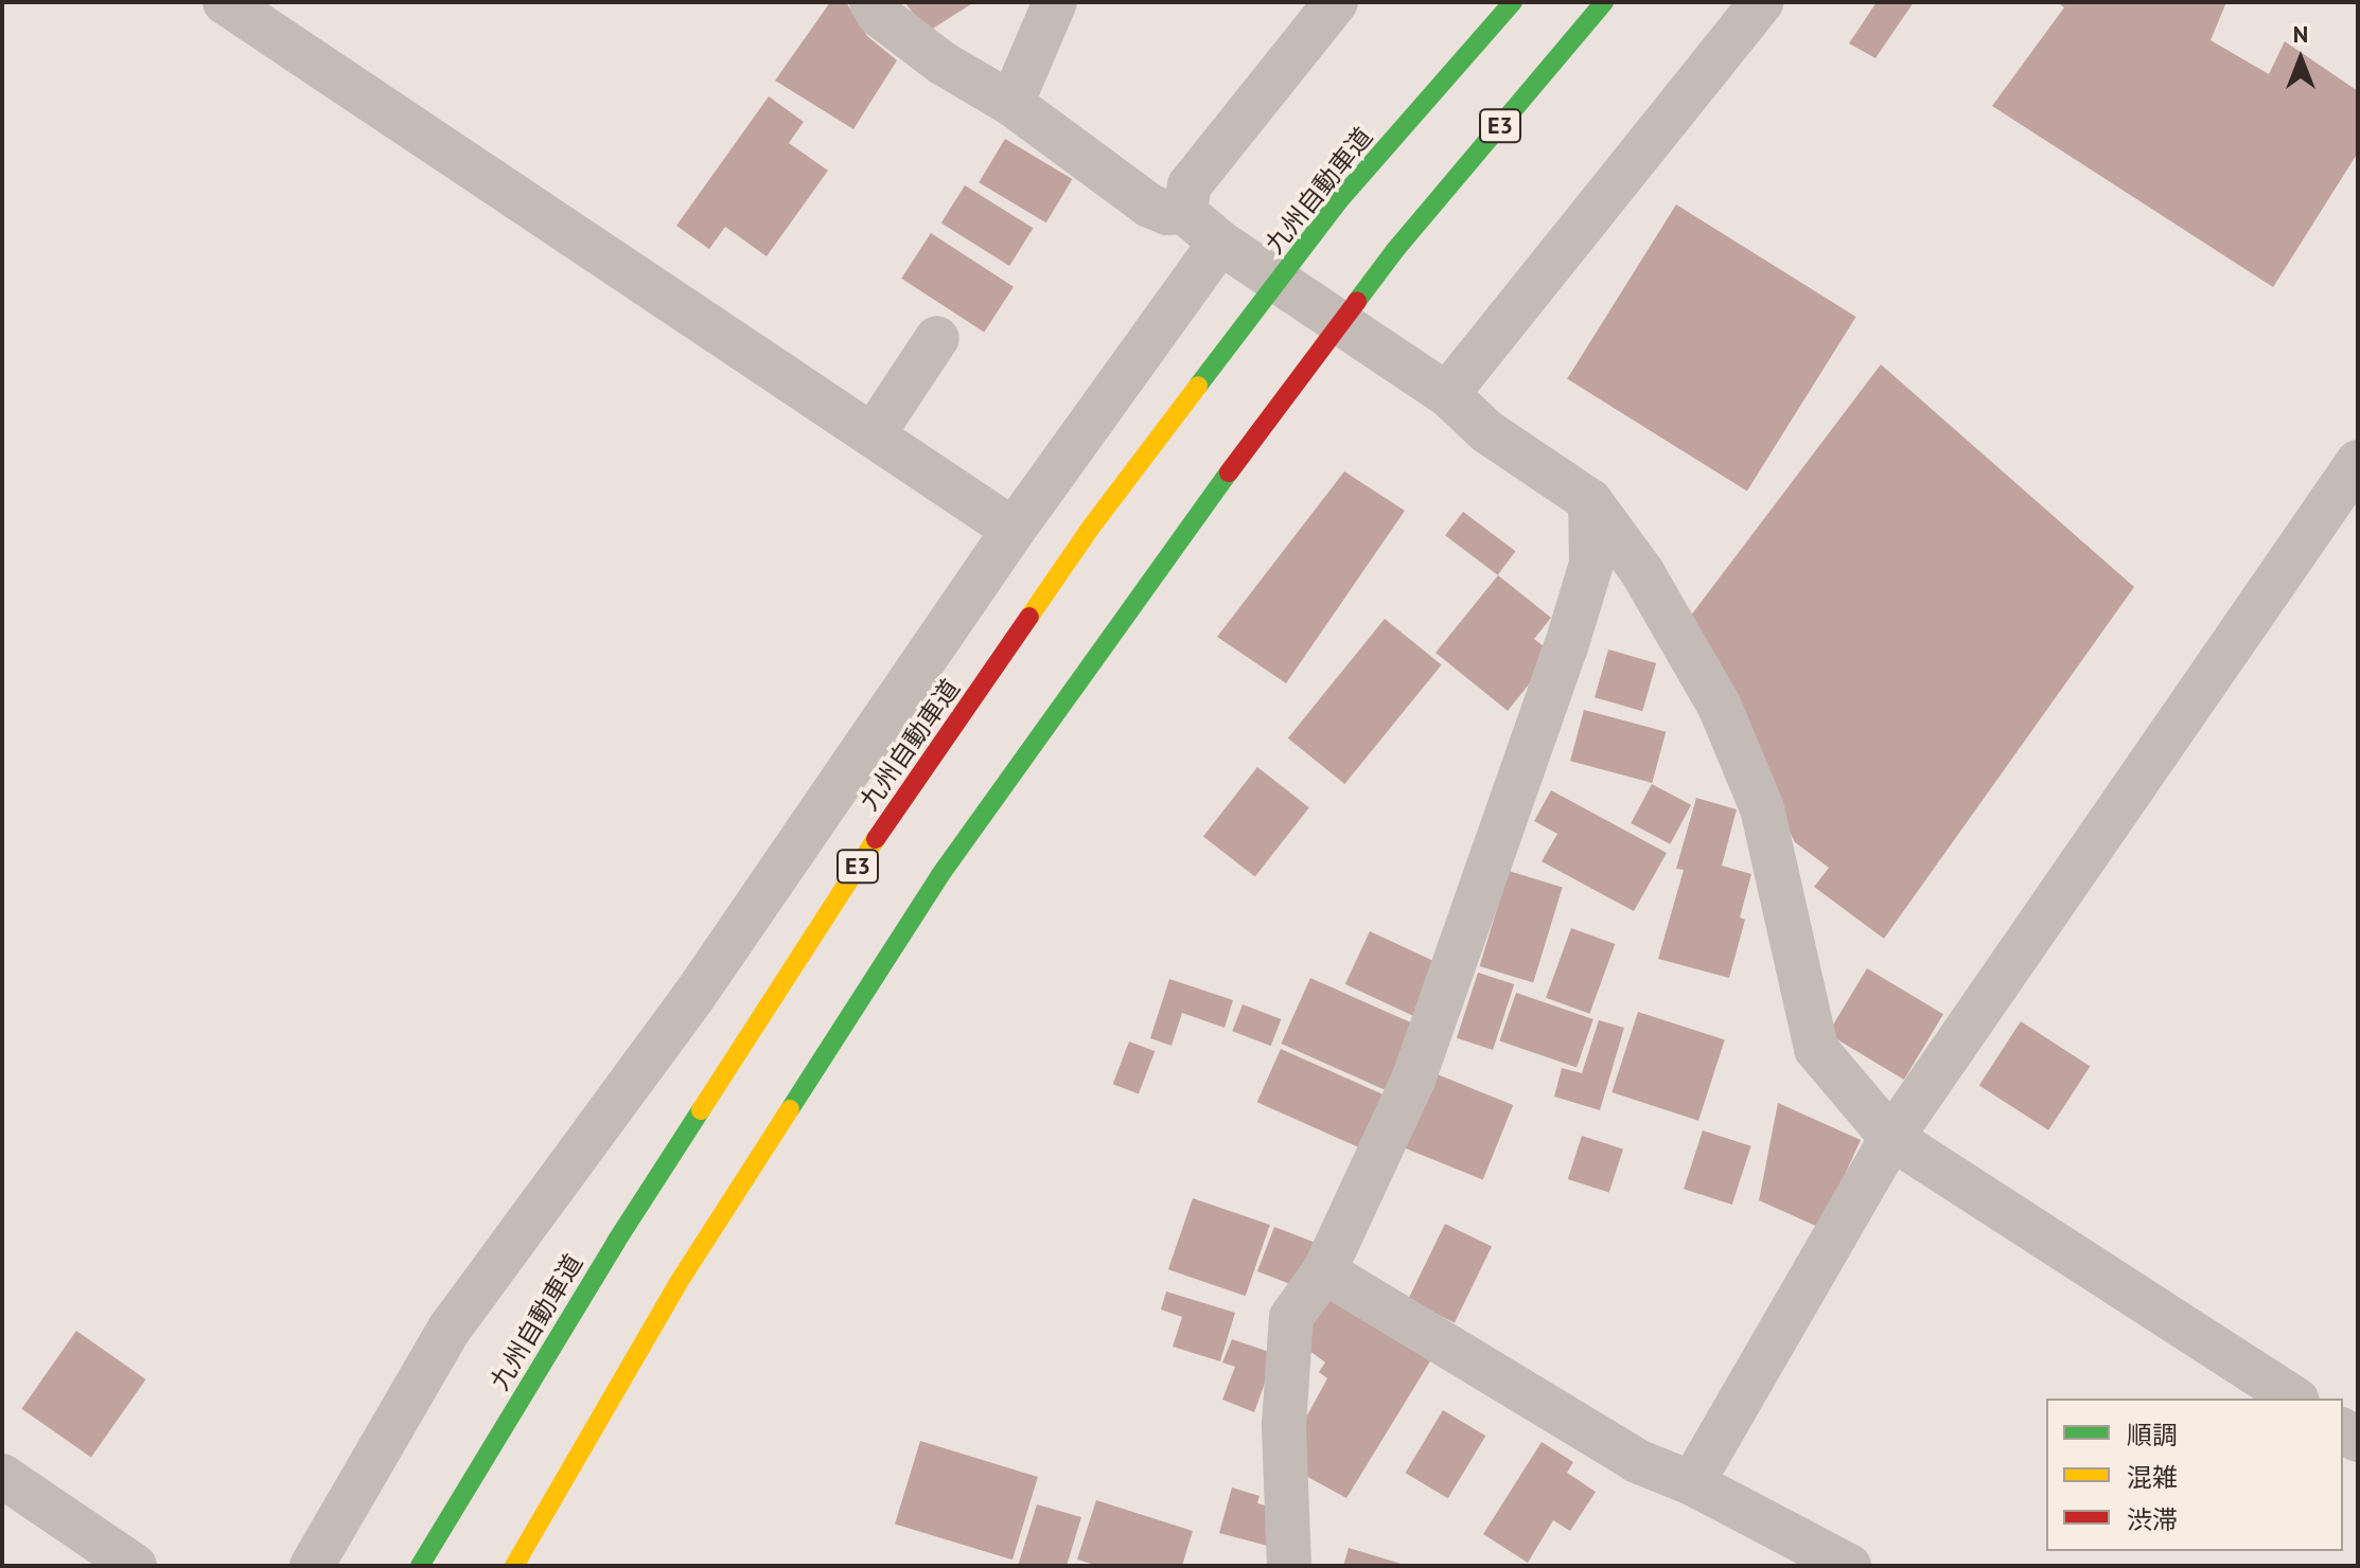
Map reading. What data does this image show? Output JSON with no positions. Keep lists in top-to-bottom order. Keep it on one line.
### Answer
{"streets":{"highway":["E3","九州自動車道"]},"legend":["順調","混雑","渋滞"],"north":"top"}
